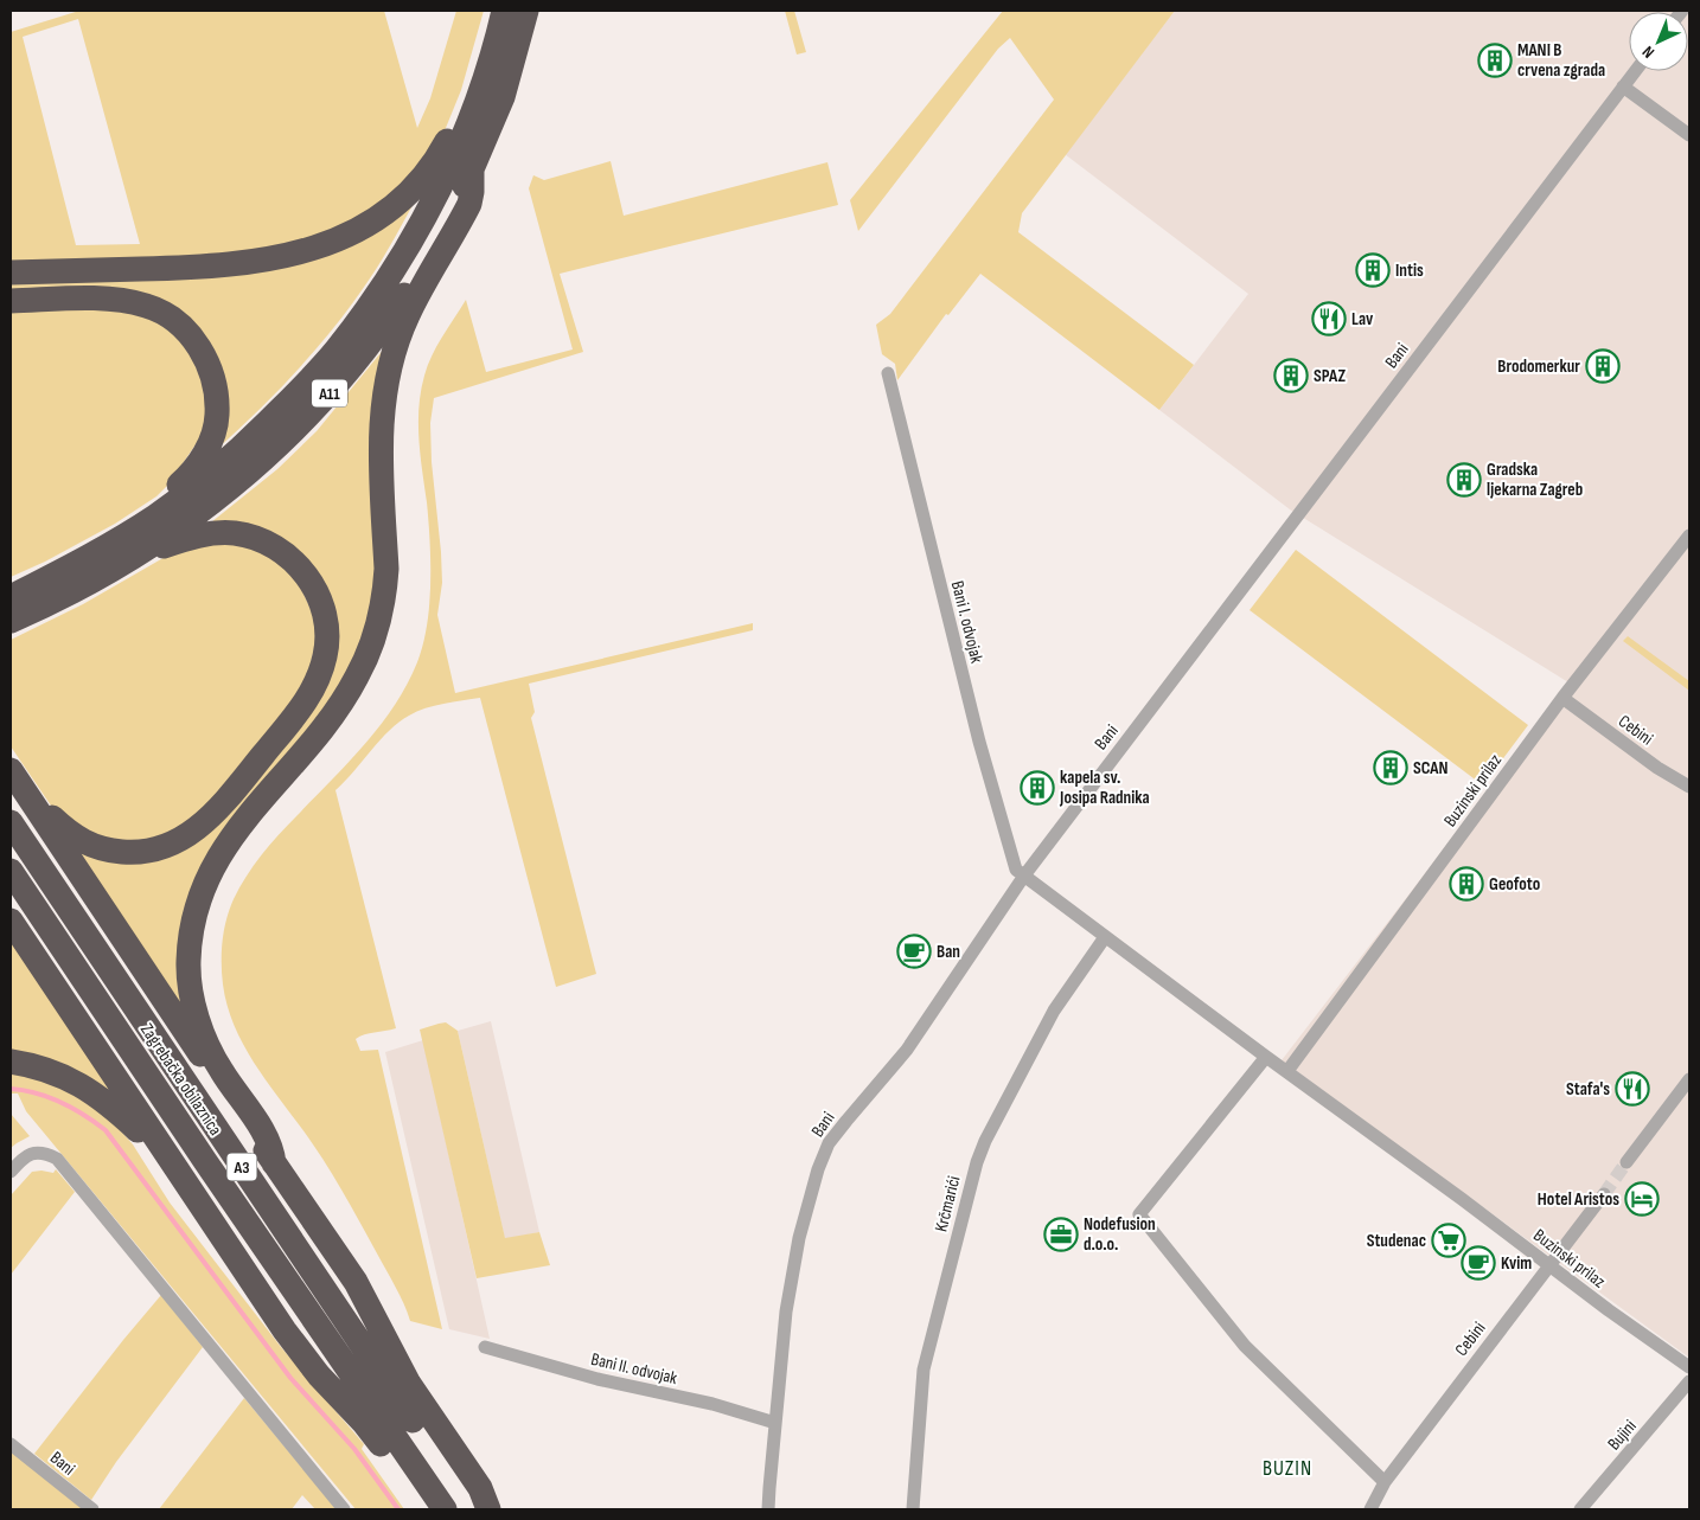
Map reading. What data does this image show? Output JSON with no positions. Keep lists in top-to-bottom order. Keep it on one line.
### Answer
{"streets":{"highway":["A11","Zagrebačka obilaznica","A3"],"street":["Bani","Bani I. odvojak","Cebini","Buzinski prilaz","Krčmarići","Bani II. odvojak","Bujini"]},"crossings":[["Bani","Bani I. odvojak"],["Bani","Buzinski prilaz"],["Bani","Bani II. odvojak"],["Bani I. odvojak","Buzinski prilaz"],["Cebini","Buzinski prilaz"],["Buzinski prilaz","Krčmarići"]],"districts":["BUZIN"],"places":{"building":["MANI B crvena zgrada","Intis","Brodomerkur","SPAZ","Gradska ljekarna Zagreb","SCAN","kapela sv. Josipa Radnika","Geofoto"],"restaurant":["Lav","Stafa's"],"cafe":["Ban","Kvim"],"hotel":["Hotel Aristos"],"office":["Nodefusion d.o.o."],"supermarket":["Studenac"]},"north":"bottom left"}
